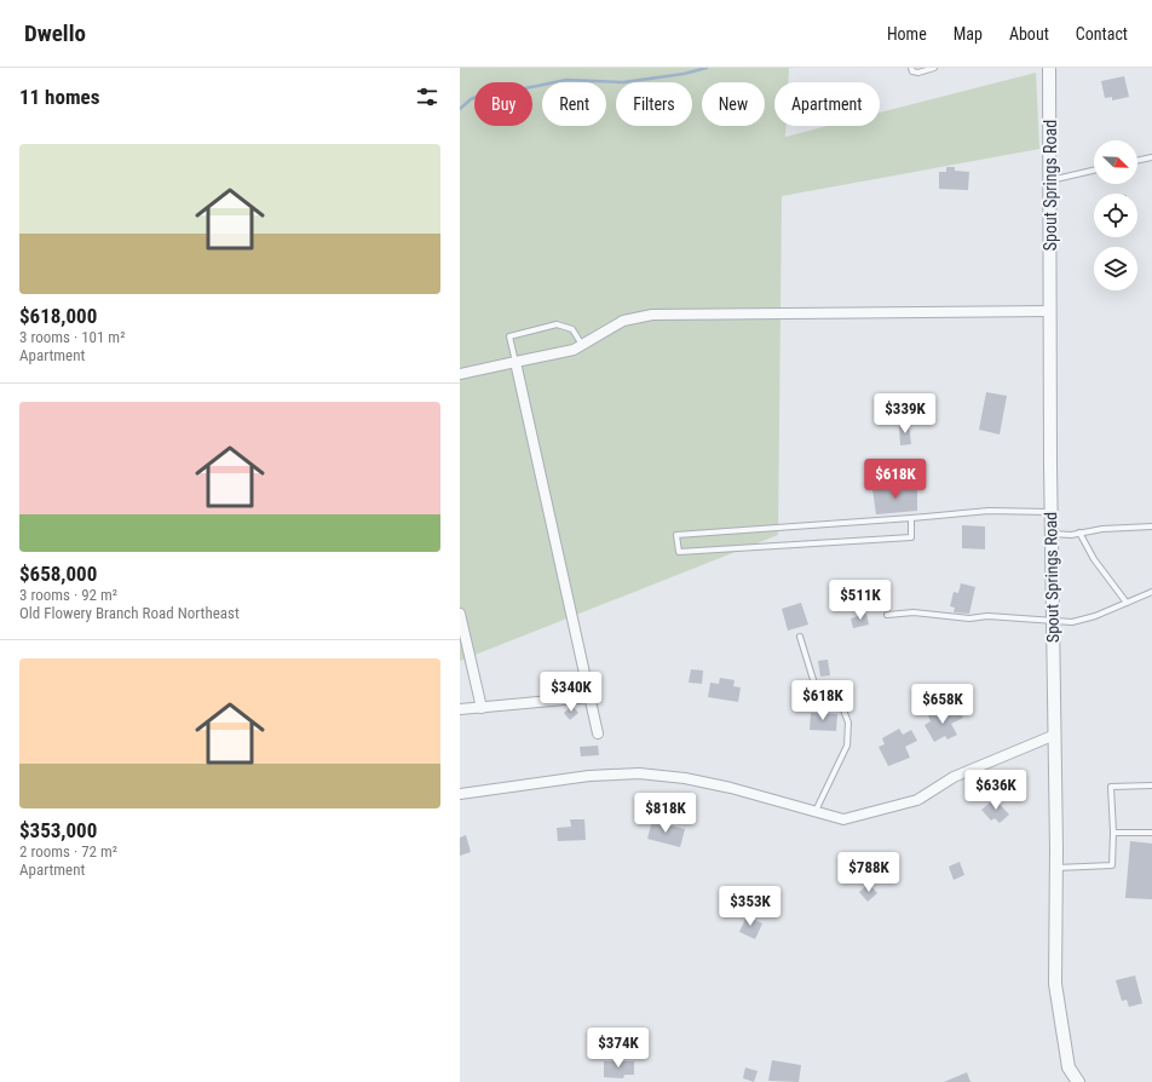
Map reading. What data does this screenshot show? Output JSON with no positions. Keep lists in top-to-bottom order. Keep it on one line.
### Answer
{"streets":{"street":["Spout Springs Road"]},"north":"bottom right","page":{"header":"Dwello","nav":["Home","Map","About","Contact"],"heading":"11 homes","chip":["Buy","Rent","Filters","New","Apartment"],"list":[{"name":"$618,000","note":"3 rooms · 101 m² · Apartment"},{"name":"$658,000","note":"3 rooms · 92 m² · Old Flowery Branch Road Northeast"},{"name":"$353,000","note":"2 rooms · 72 m² · Apartment"}],"price":["$339K","$618K","$511K","$340K","$618K","$658K","$636K","$818K","$788K","$353K","$374K"]}}
